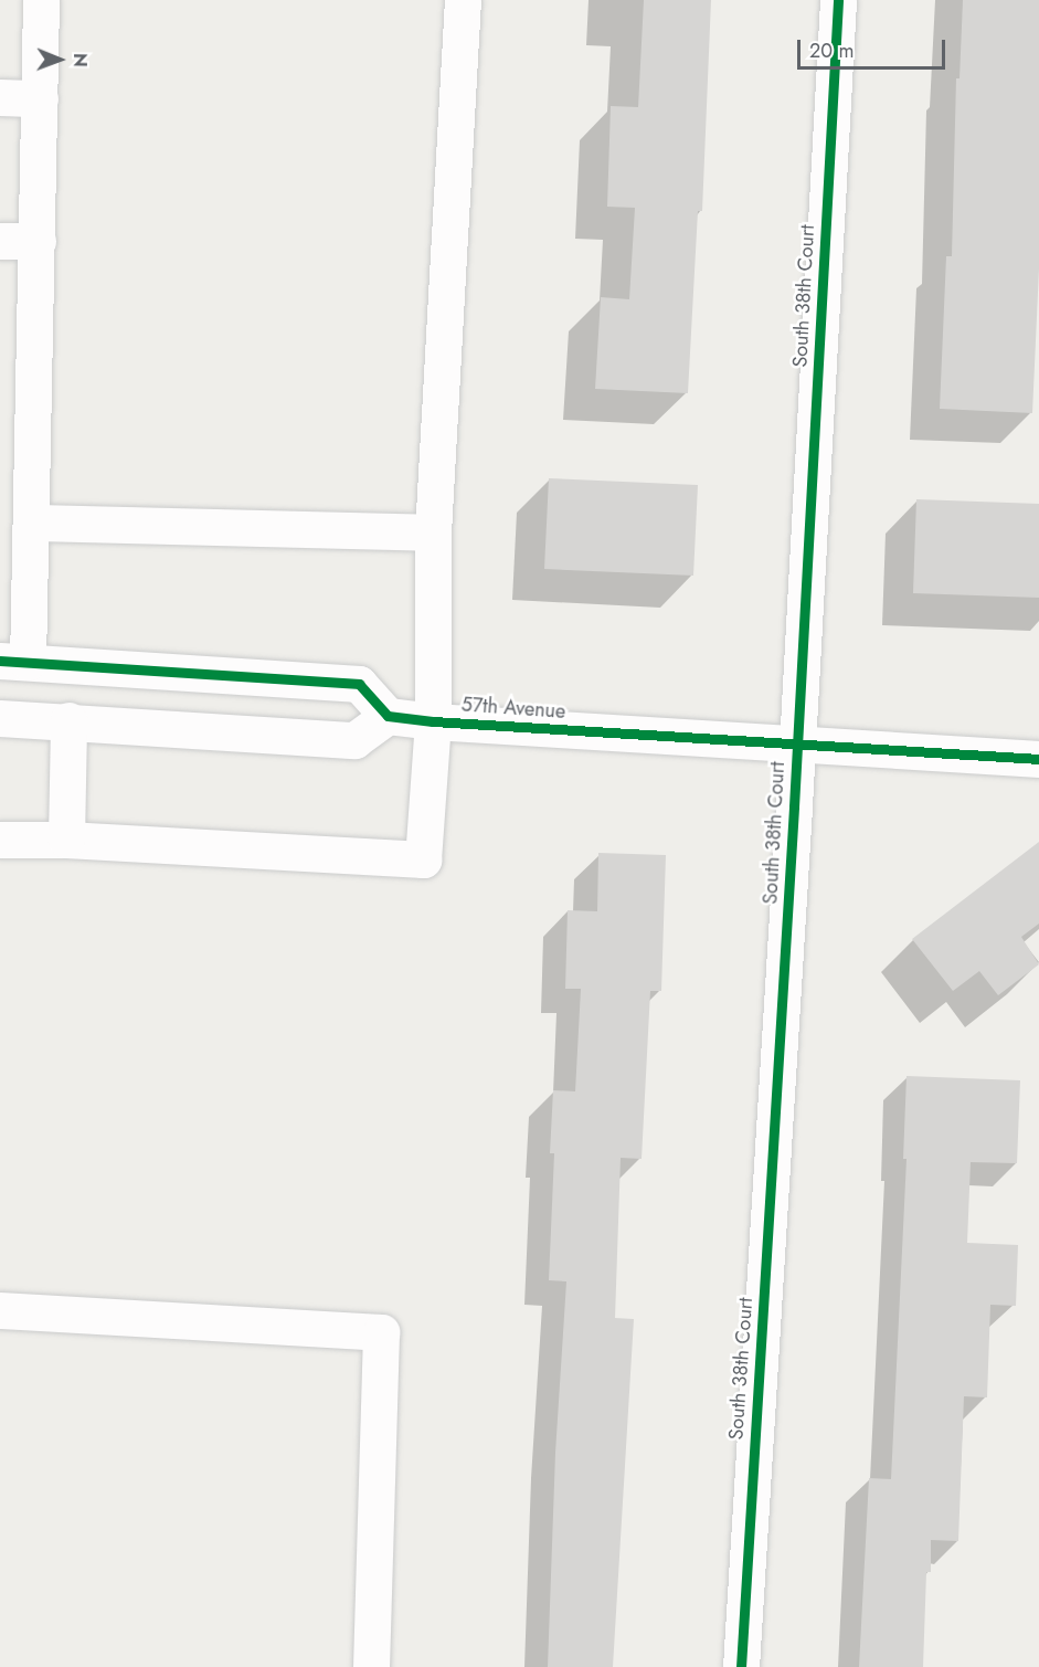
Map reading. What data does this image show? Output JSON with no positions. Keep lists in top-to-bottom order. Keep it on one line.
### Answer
{"streets":{"street":["South 38th Court","57th Avenue"]},"crossings":[["South 38th Court","57th Avenue"]],"scale_bar":"20 m","north":"right"}
